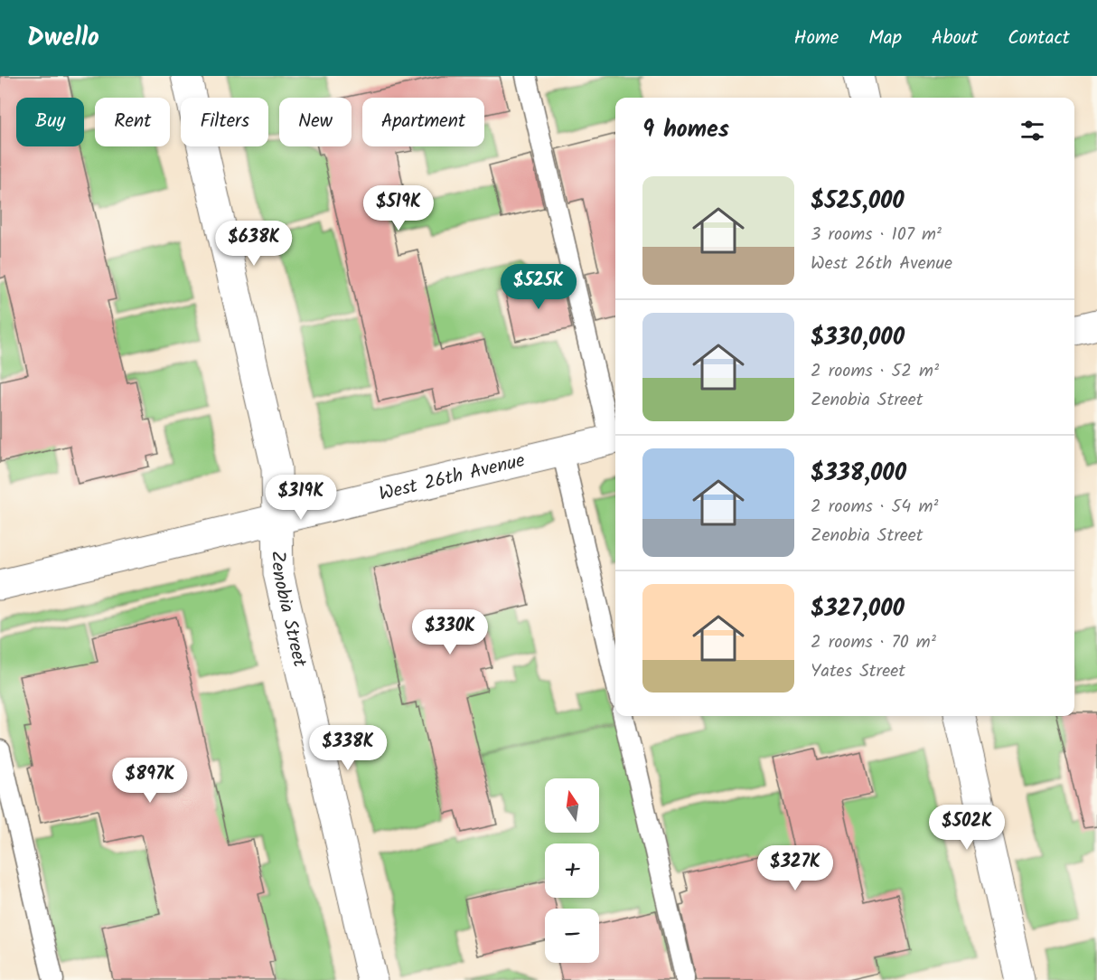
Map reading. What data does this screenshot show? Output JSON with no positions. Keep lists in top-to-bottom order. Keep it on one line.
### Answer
{"streets":{"street":["West 26th Avenue","Zenobia Street"]},"crossings":[["West 26th Avenue","Zenobia Street"]],"north":"top","page":{"header":"Dwello","nav":["Home","Map","About","Contact"],"chip":["Buy","Rent","Filters","New","Apartment"],"heading":"9 homes","list":[{"name":"$525,000","note":"3 rooms · 107 m² · West 26th Avenue"},{"name":"$330,000","note":"2 rooms · 52 m² · Zenobia Street"},{"name":"$338,000","note":"2 rooms · 54 m² · Zenobia Street"},{"name":"$327,000","note":"2 rooms · 70 m² · Yates Street"}],"price":["$519K","$638K","$525K","$319K","$330K","$338K","$897K","$502K","$327K"],"map_buttons":["+","−"]}}
